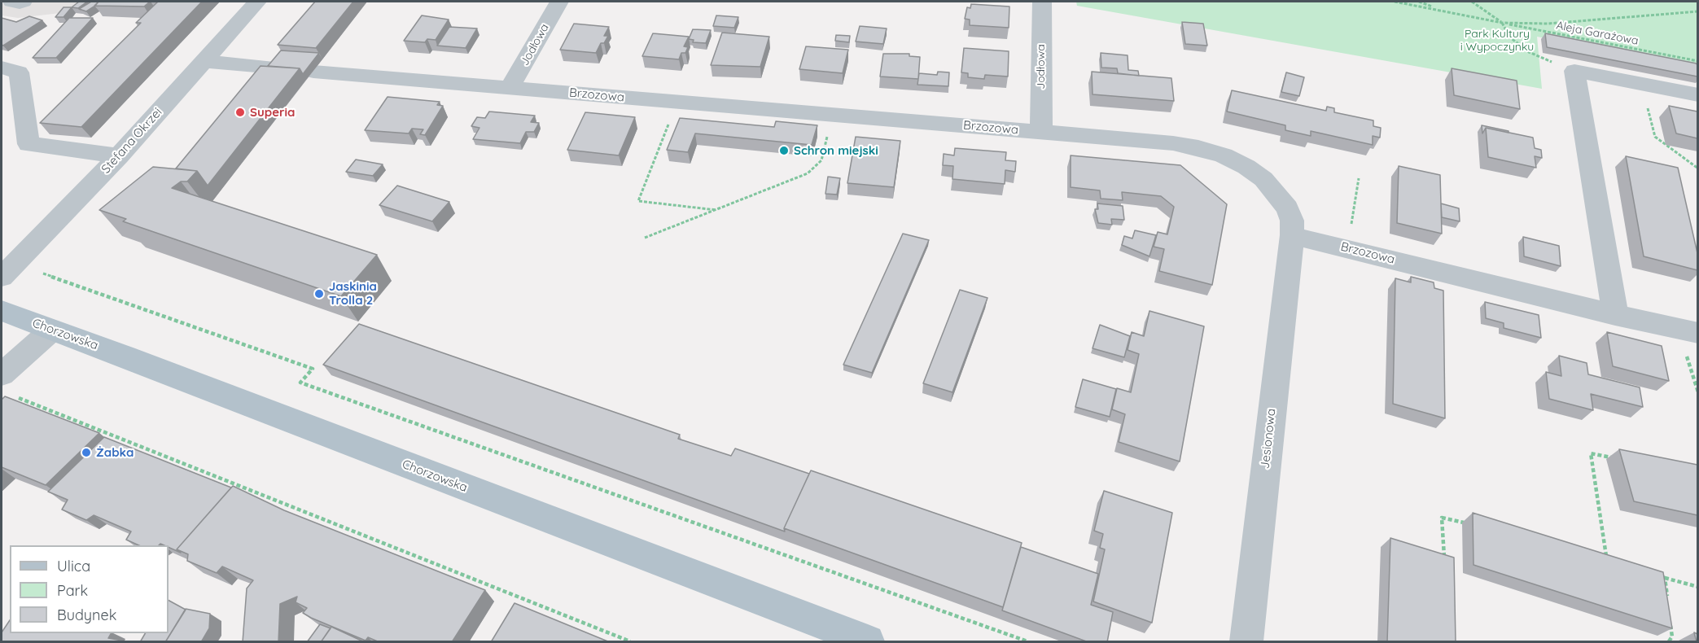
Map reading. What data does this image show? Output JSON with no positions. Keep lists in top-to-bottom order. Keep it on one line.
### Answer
{"streets":{"main road":["Chorzowska"],"street":["Jodłowa","Brzozowa","Stefana Okrzei","Jesionowa"],"path":["Aleja Garażowa"]},"crossings":[["Jodłowa","Brzozowa"],["Brzozowa","Jesionowa"]],"parks":["Park Kultury i Wypoczynku"],"places":["Superia","Schron miejski","Jaskinia Trolla 2","Żabka"],"legend":["Ulica","Park","Budynek"]}
